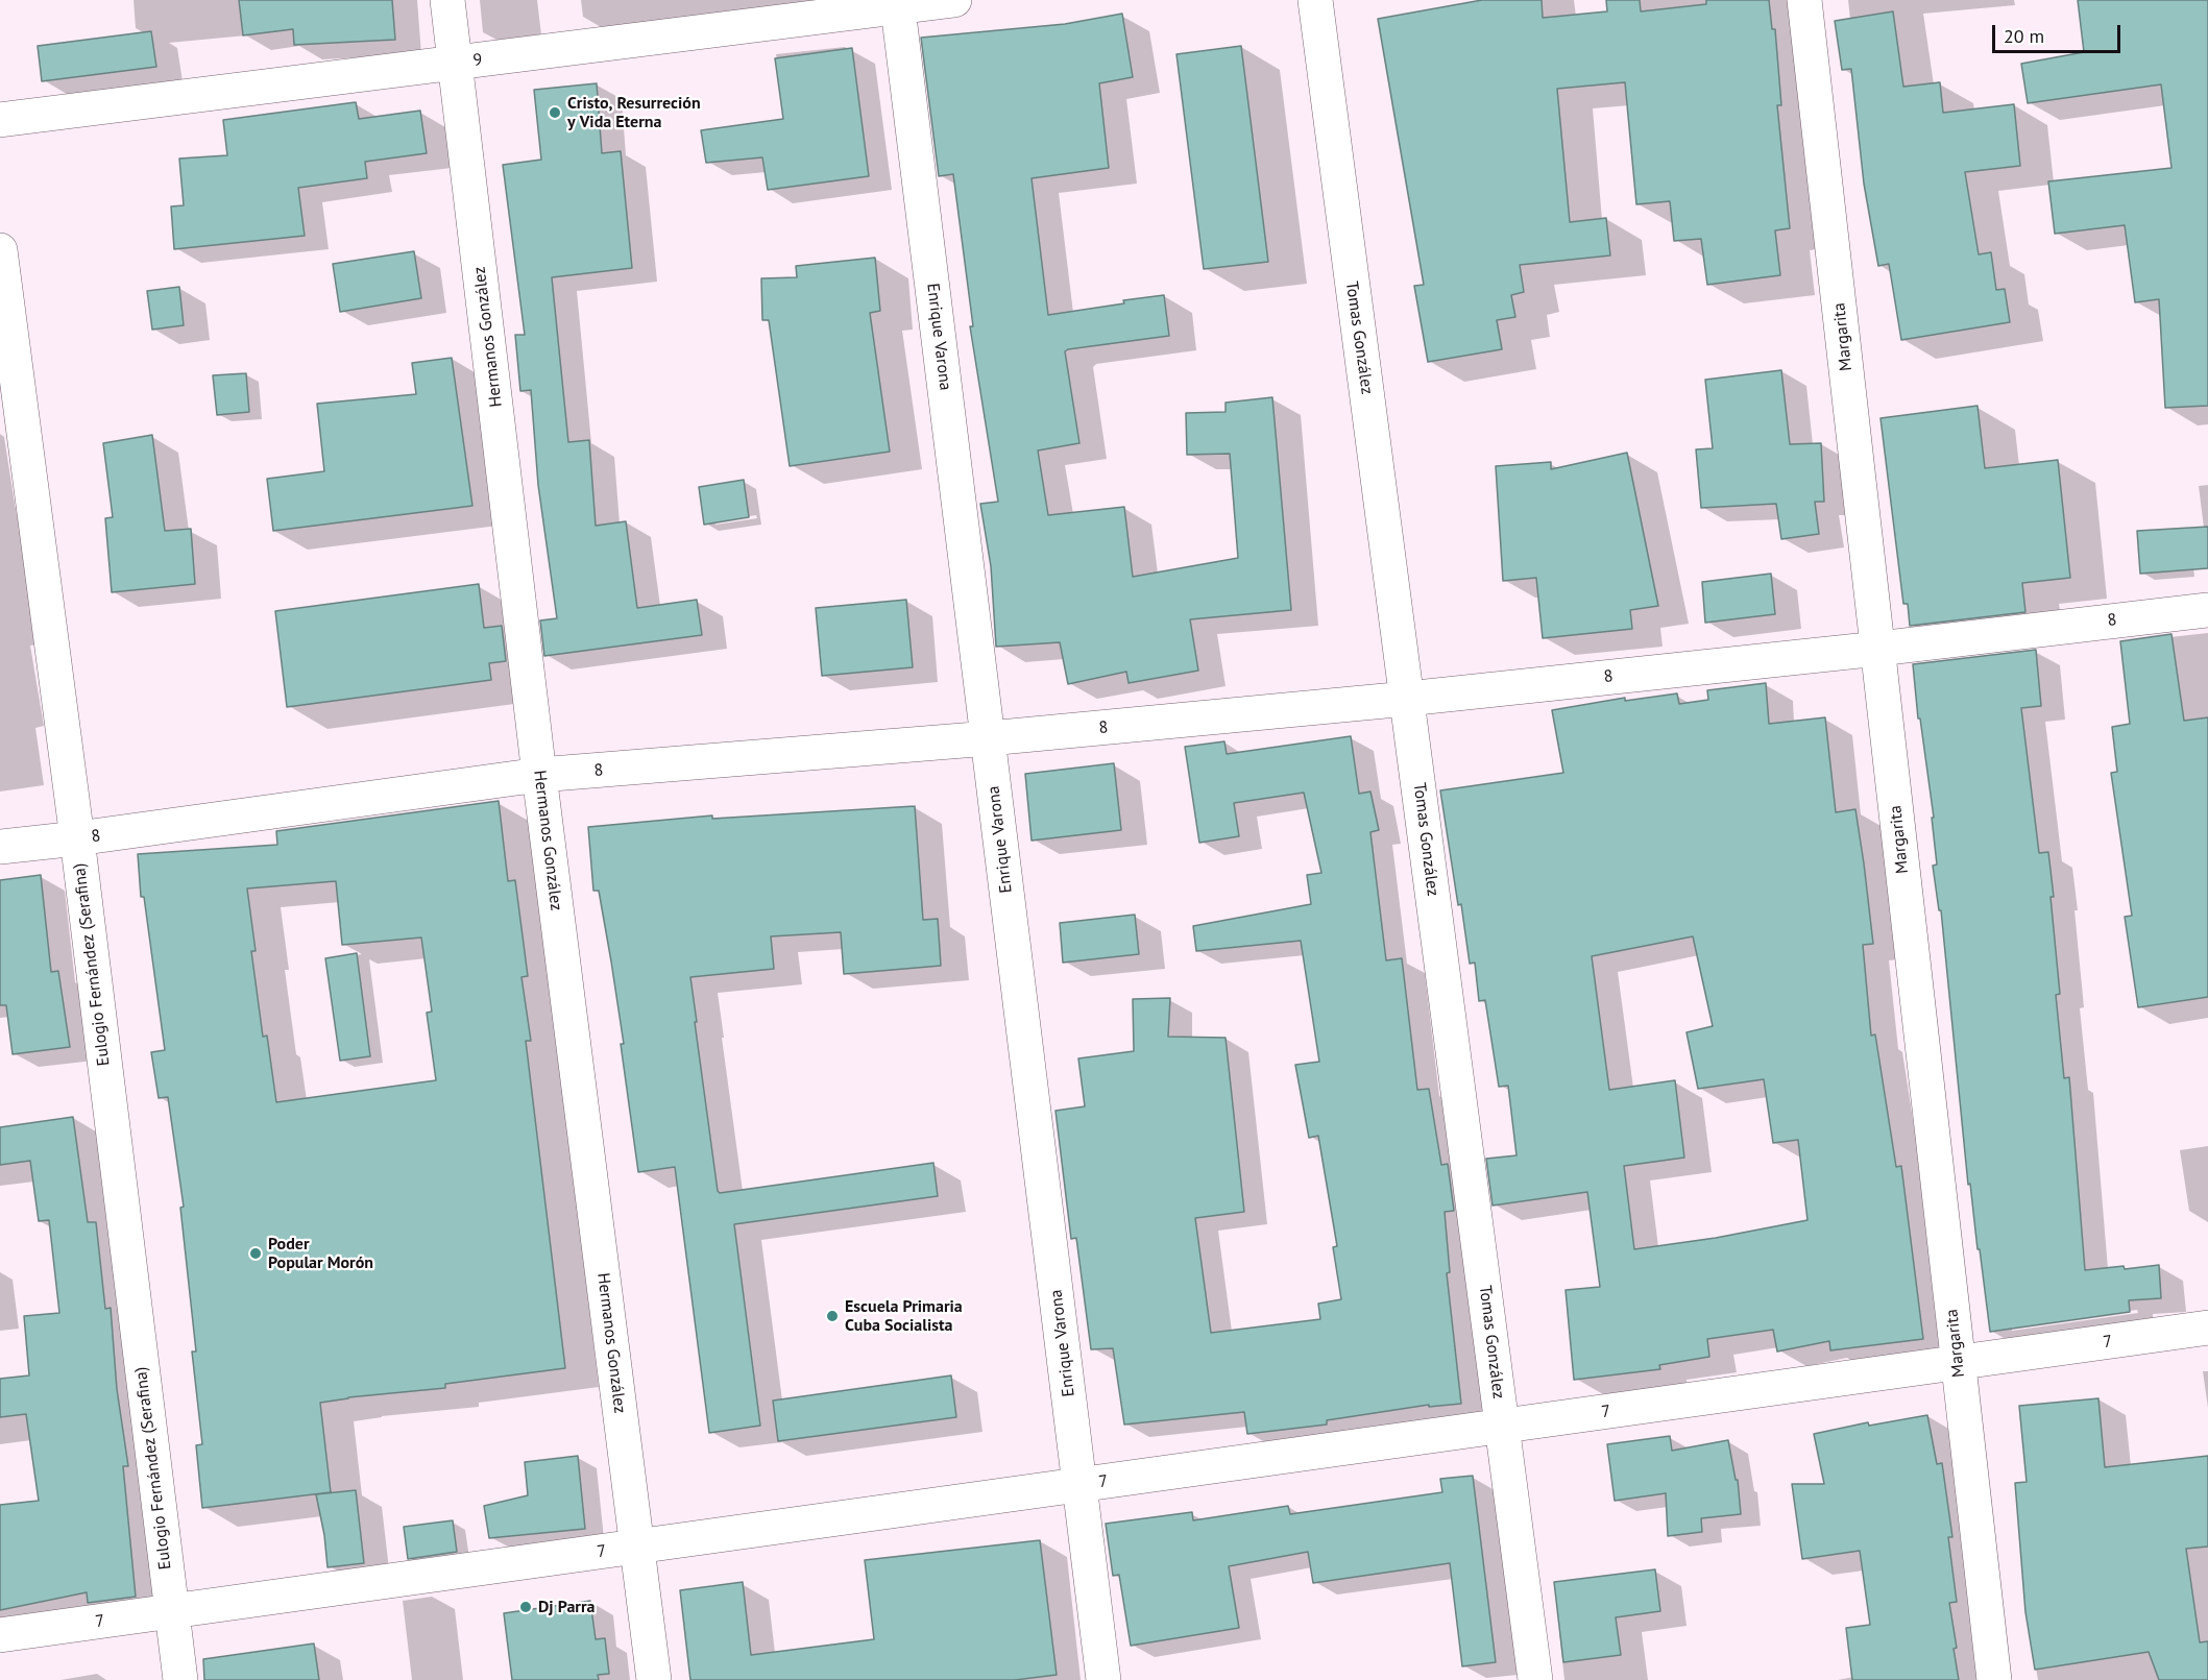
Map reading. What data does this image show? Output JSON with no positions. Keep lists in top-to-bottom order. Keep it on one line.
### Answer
{"streets":{"street":["9","Hermanos González","Enrique Varona","Margarita","Tomas González","8","Eulogio Fernández (Serafina)","7"]},"crossings":[["9","Hermanos González"],["9","Enrique Varona"],["Hermanos González","8"],["Hermanos González","7"],["Enrique Varona","8"],["Enrique Varona","7"],["Margarita","8"],["Margarita","7"],["Tomas González","8"],["Tomas González","7"],["8","Eulogio Fernández (Serafina)"],["Eulogio Fernández (Serafina)","7"]],"places":["Cristo, Resurreción y Vida Eterna","Poder Popular Morón","Escuela Primaria Cuba Socialista","Dj Parra"],"scale_bar":"20 m"}
